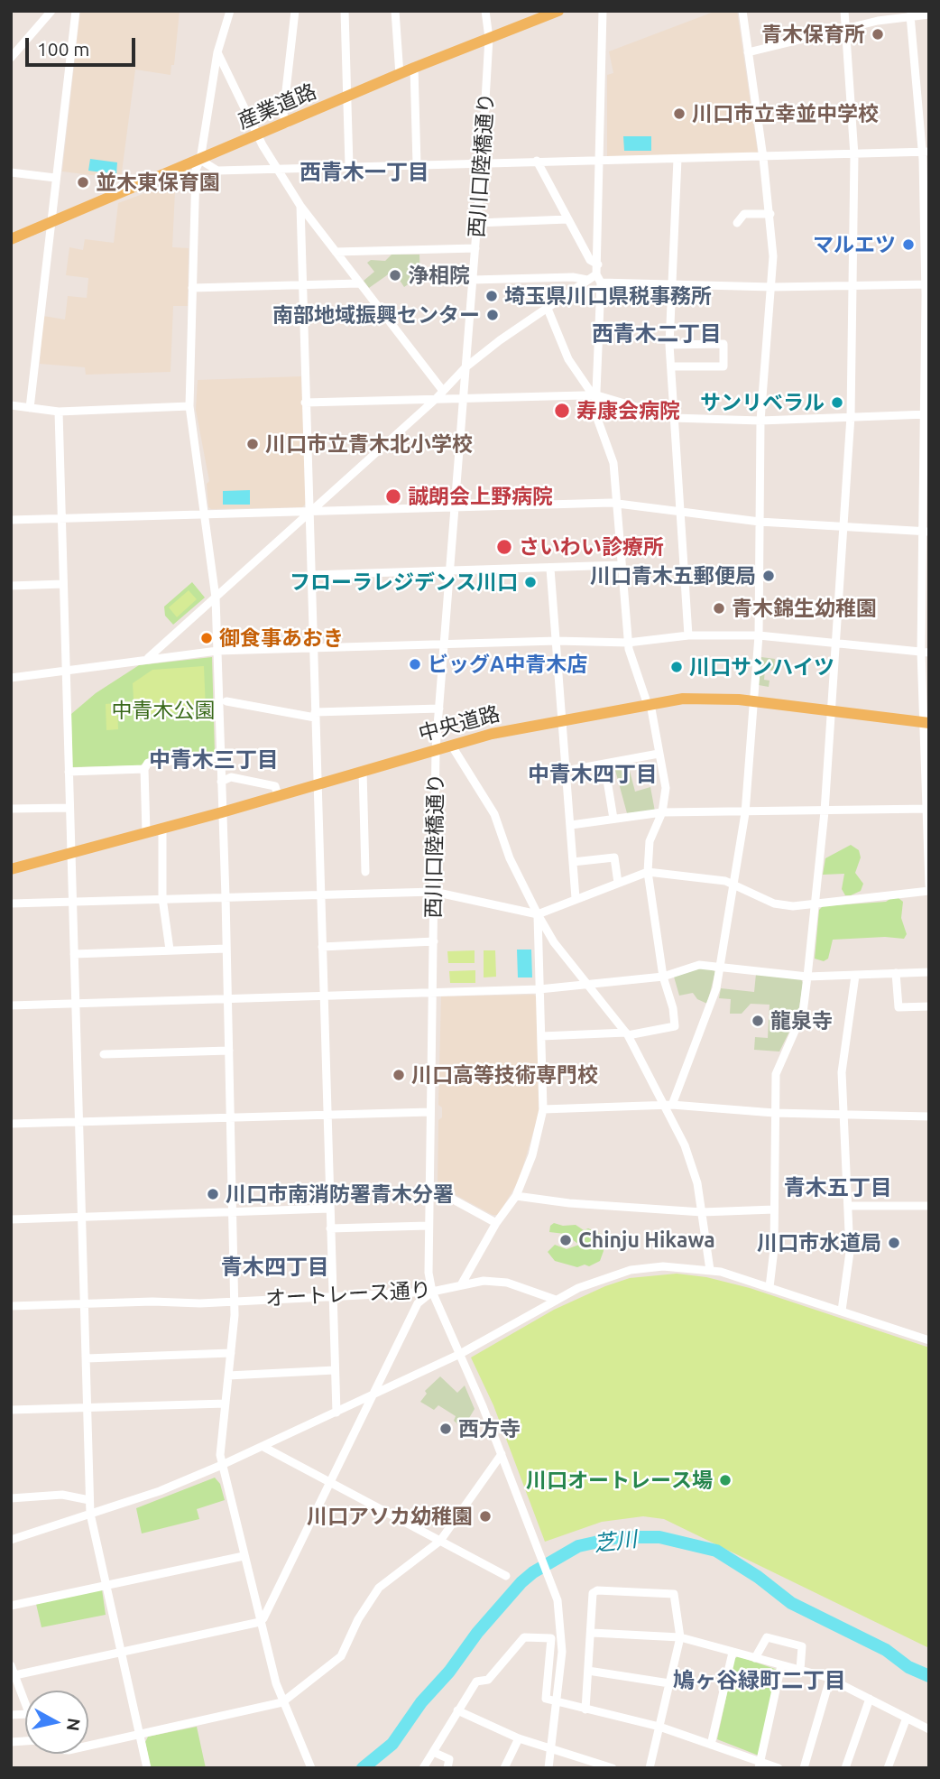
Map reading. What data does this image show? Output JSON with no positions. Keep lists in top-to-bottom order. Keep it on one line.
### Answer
{"streets":{"main road":["産業道路","中央道路"],"street":["西川口陸橋通り","オートレース通り"]},"crossings":[["産業道路","西川口陸橋通り"],["西川口陸橋通り","中央道路"],["西川口陸橋通り","オートレース通り"]],"districts":["西青木一丁目","西青木二丁目","中青木三丁目","中青木四丁目","青木五丁目","青木四丁目","鳩ヶ谷緑町二丁目"],"water":["芝川"],"parks":["中青木公園"],"places":["青木保育所","川口市立幸並中学校","並木東保育園","マルエツ","浄相院","埼玉県川口県税事務所","南部地域振興センター","サンリベラル","寿康会病院","川口市立青木北小学校","誠朗会上野病院","さいわい診療所","川口青木五郵便局","フローラレジデンス川口","青木錦生幼稚園","御食事あおき","ビッグA中青木店","川口サンハイツ","龍泉寺","川口高等技術専門校","川口市南消防署青木分署","Chinju Hikawa","川口市水道局","西方寺","川口オートレース場","川口アソカ幼稚園"],"scale_bar":"100 m","north":"right"}
